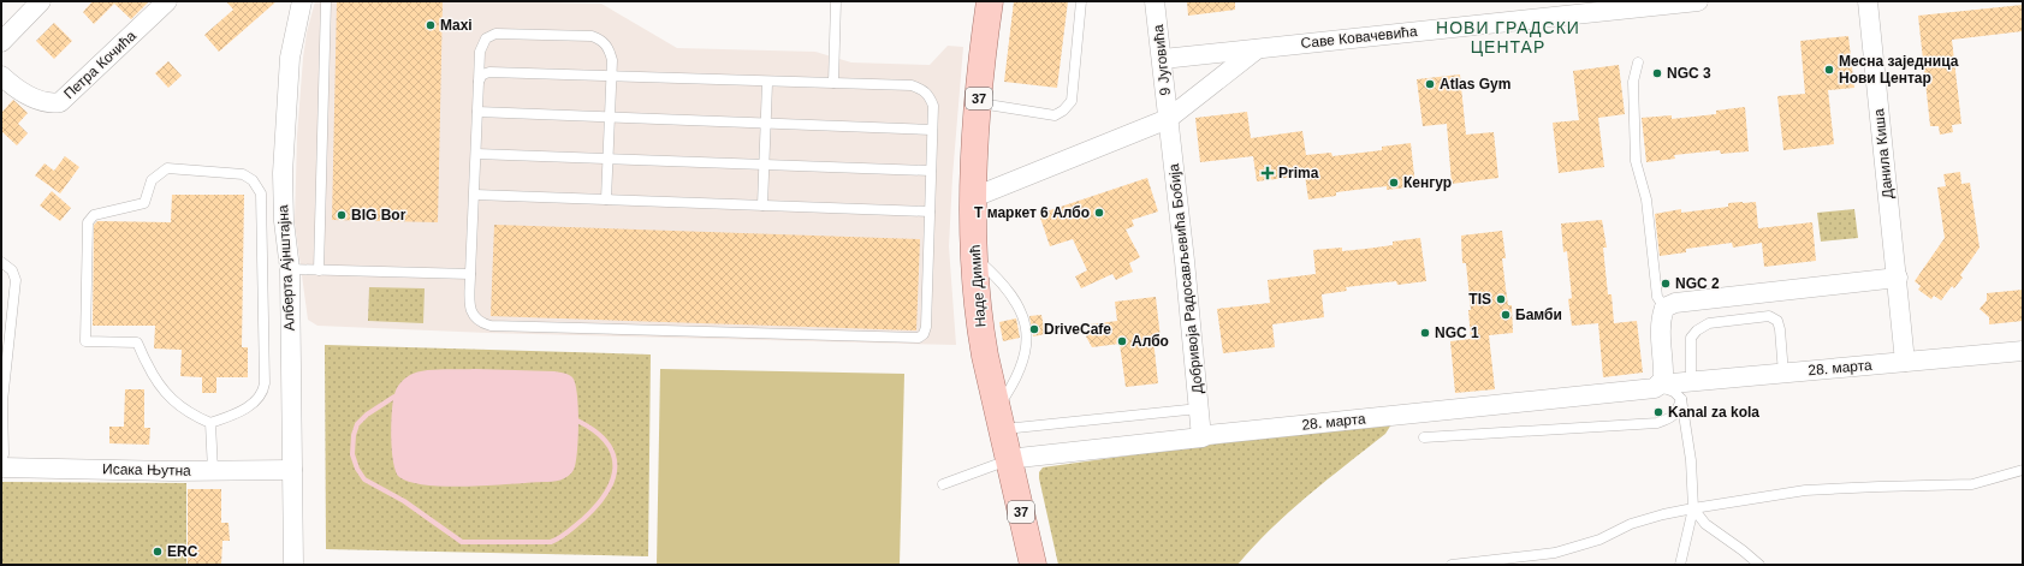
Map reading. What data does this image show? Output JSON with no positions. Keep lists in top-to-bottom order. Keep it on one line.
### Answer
{"streets":{"main road":["37","Наде Димић"],"street":["Саве Ковачевића","9 Југовића","Петра Кочића","Данила Киша","Алберта Ајнштајна","Добривоја Радосављевића Бобија","28. марта","Исака Њутна"]},"crossings":[["Саве Ковачевића","9 Југовића"],["9 Југовића","Добривоја Радосављевића Бобија"],["Данила Киша","28. марта"],["Алберта Ајнштајна","Исака Њутна"],["Добривоја Радосављевића Бобија","28. марта"],["Наде Димић","28. марта"]],"districts":["НОВИ ГРАДСКИ ЦЕНТАР"],"places":{"other":["Maxi","Месна заједница Нови Центар","NGC 3","Atlas Gym","Кенгур","Т маркет 6 Албо","BIG Bor","NGC 2","TIS","Бамби","DriveCafe","NGC 1","Албо","Kanal za kola","ERC"],"health":["Prima"]}}
